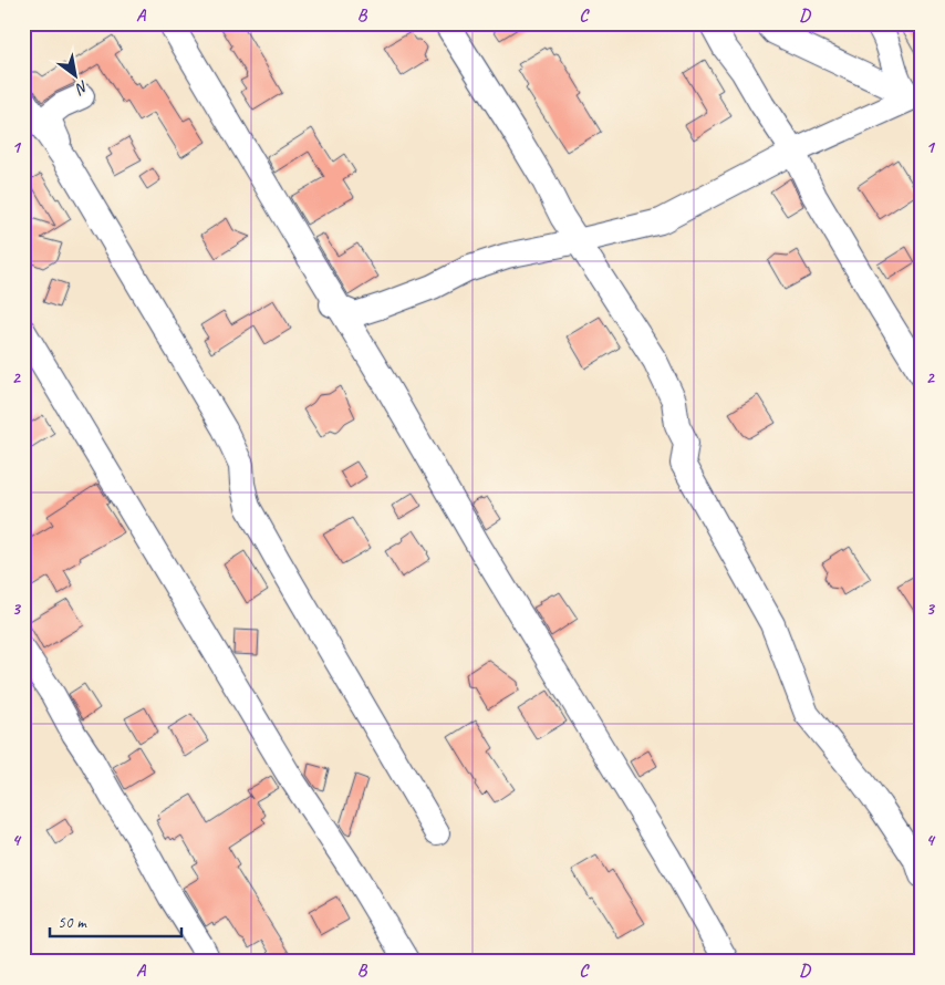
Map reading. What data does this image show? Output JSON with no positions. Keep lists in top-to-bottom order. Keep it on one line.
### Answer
{"scale_bar":"50 m","north":"bottom right","grid":{"columns":["A","B","C","D"],"rows":["1","2","3","4"]}}
